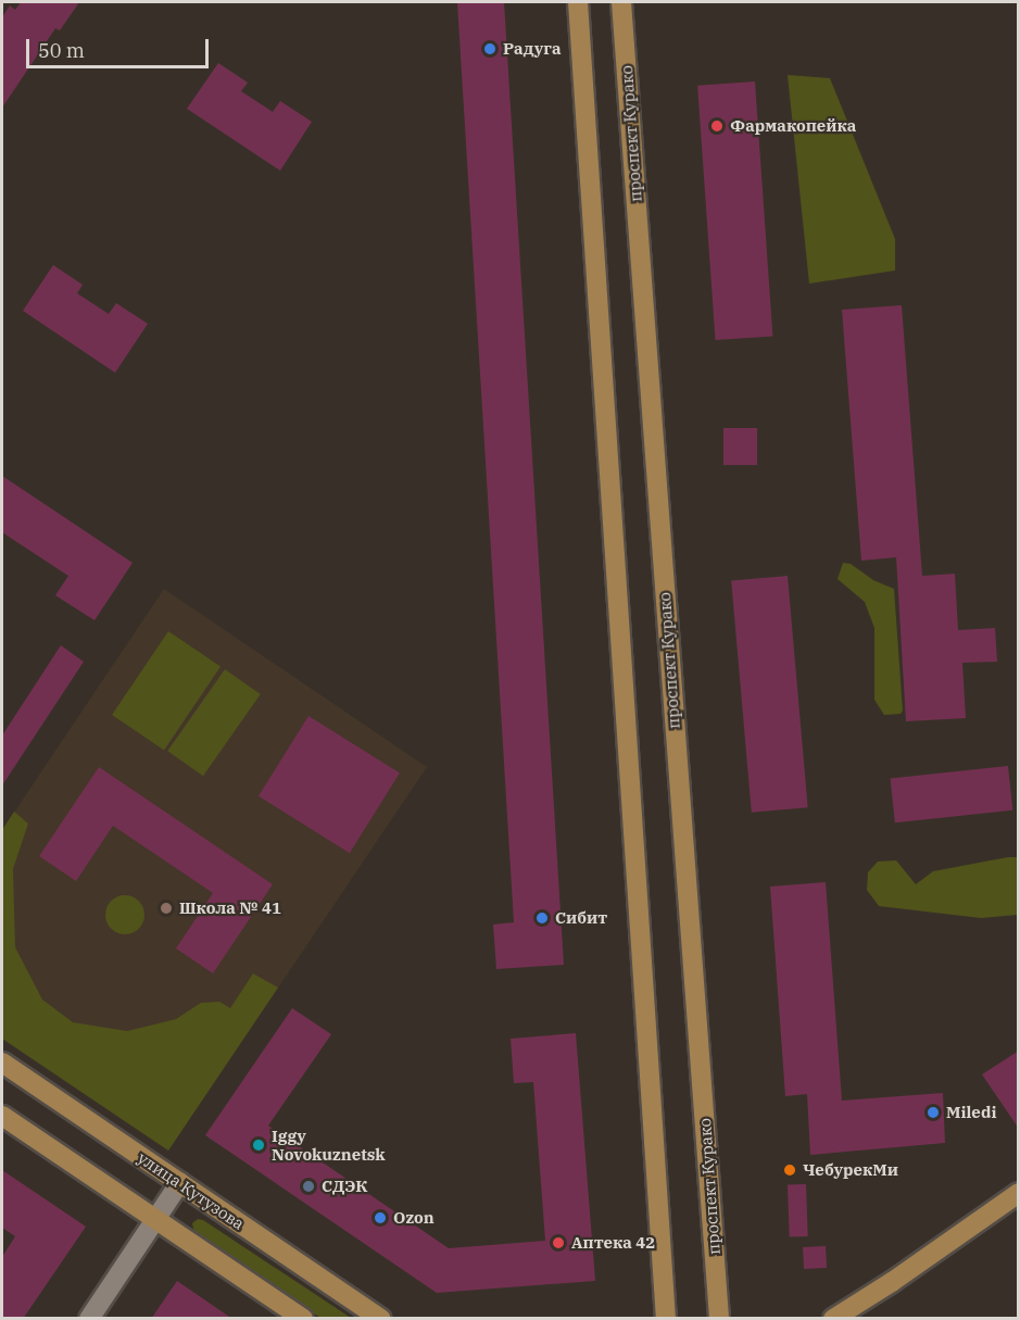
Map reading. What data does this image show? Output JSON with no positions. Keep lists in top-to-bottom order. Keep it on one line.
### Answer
{"streets":{"main road":["проспект Курако","улица Кутузова"]},"places":["Радуга","Фармакопейка","Школа № 41","Сибит","Miledi","Iggy Novokuznetsk","ЧебурекМи","СДЭК","Ozon","Аптека 42"],"scale_bar":"50 m"}
